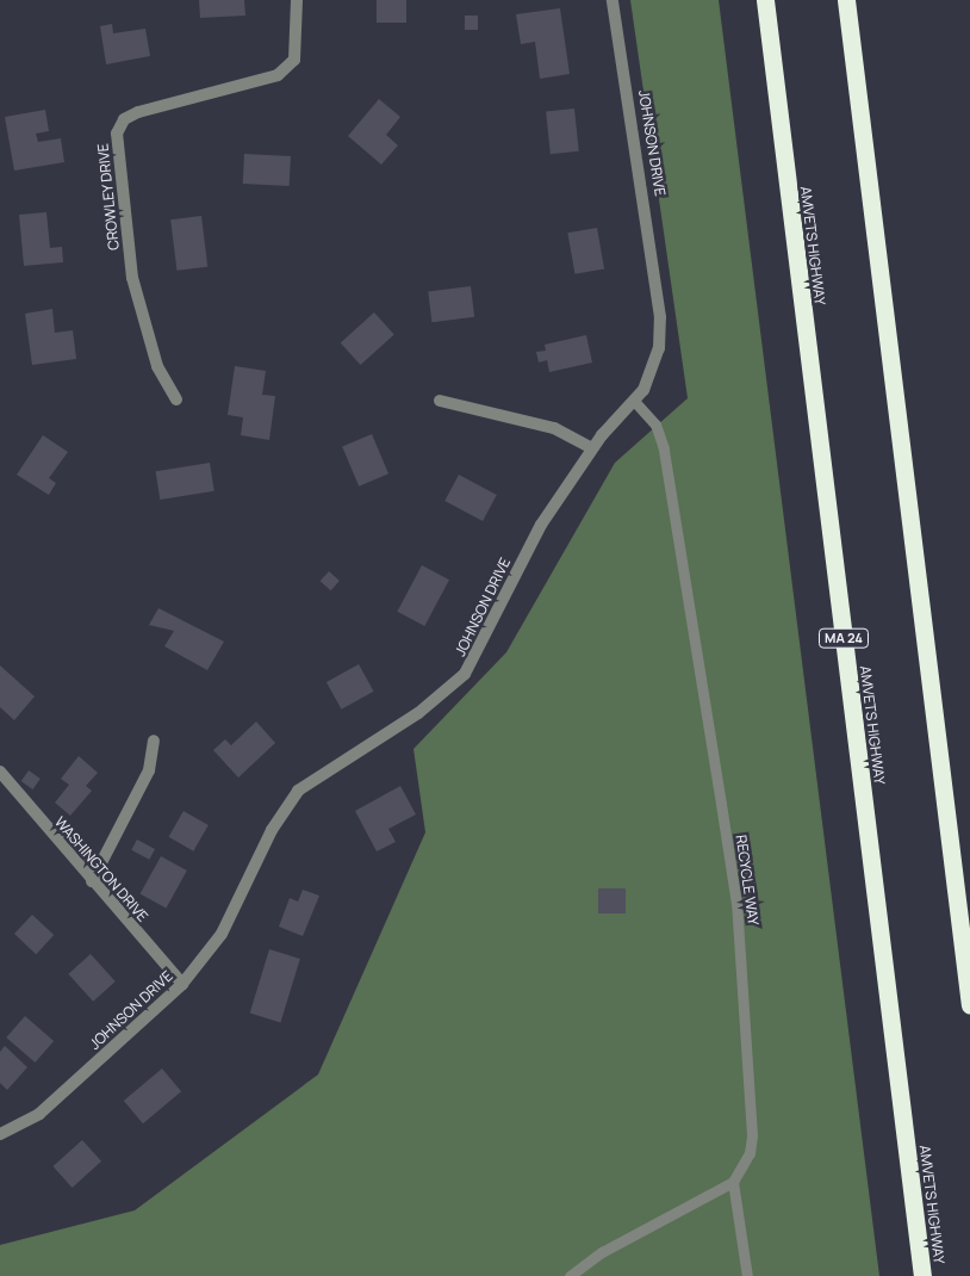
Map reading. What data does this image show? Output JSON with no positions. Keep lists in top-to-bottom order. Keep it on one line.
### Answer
{"streets":{"highway":["AMVETS HIGHWAY","MA 24"],"street":["JOHNSON DRIVE","CROWLEY DRIVE","WASHINGTON DRIVE"],"lane":["RECYCLE WAY"]},"crossings":[["JOHNSON DRIVE","WASHINGTON DRIVE"],["JOHNSON DRIVE","RECYCLE WAY"]]}
